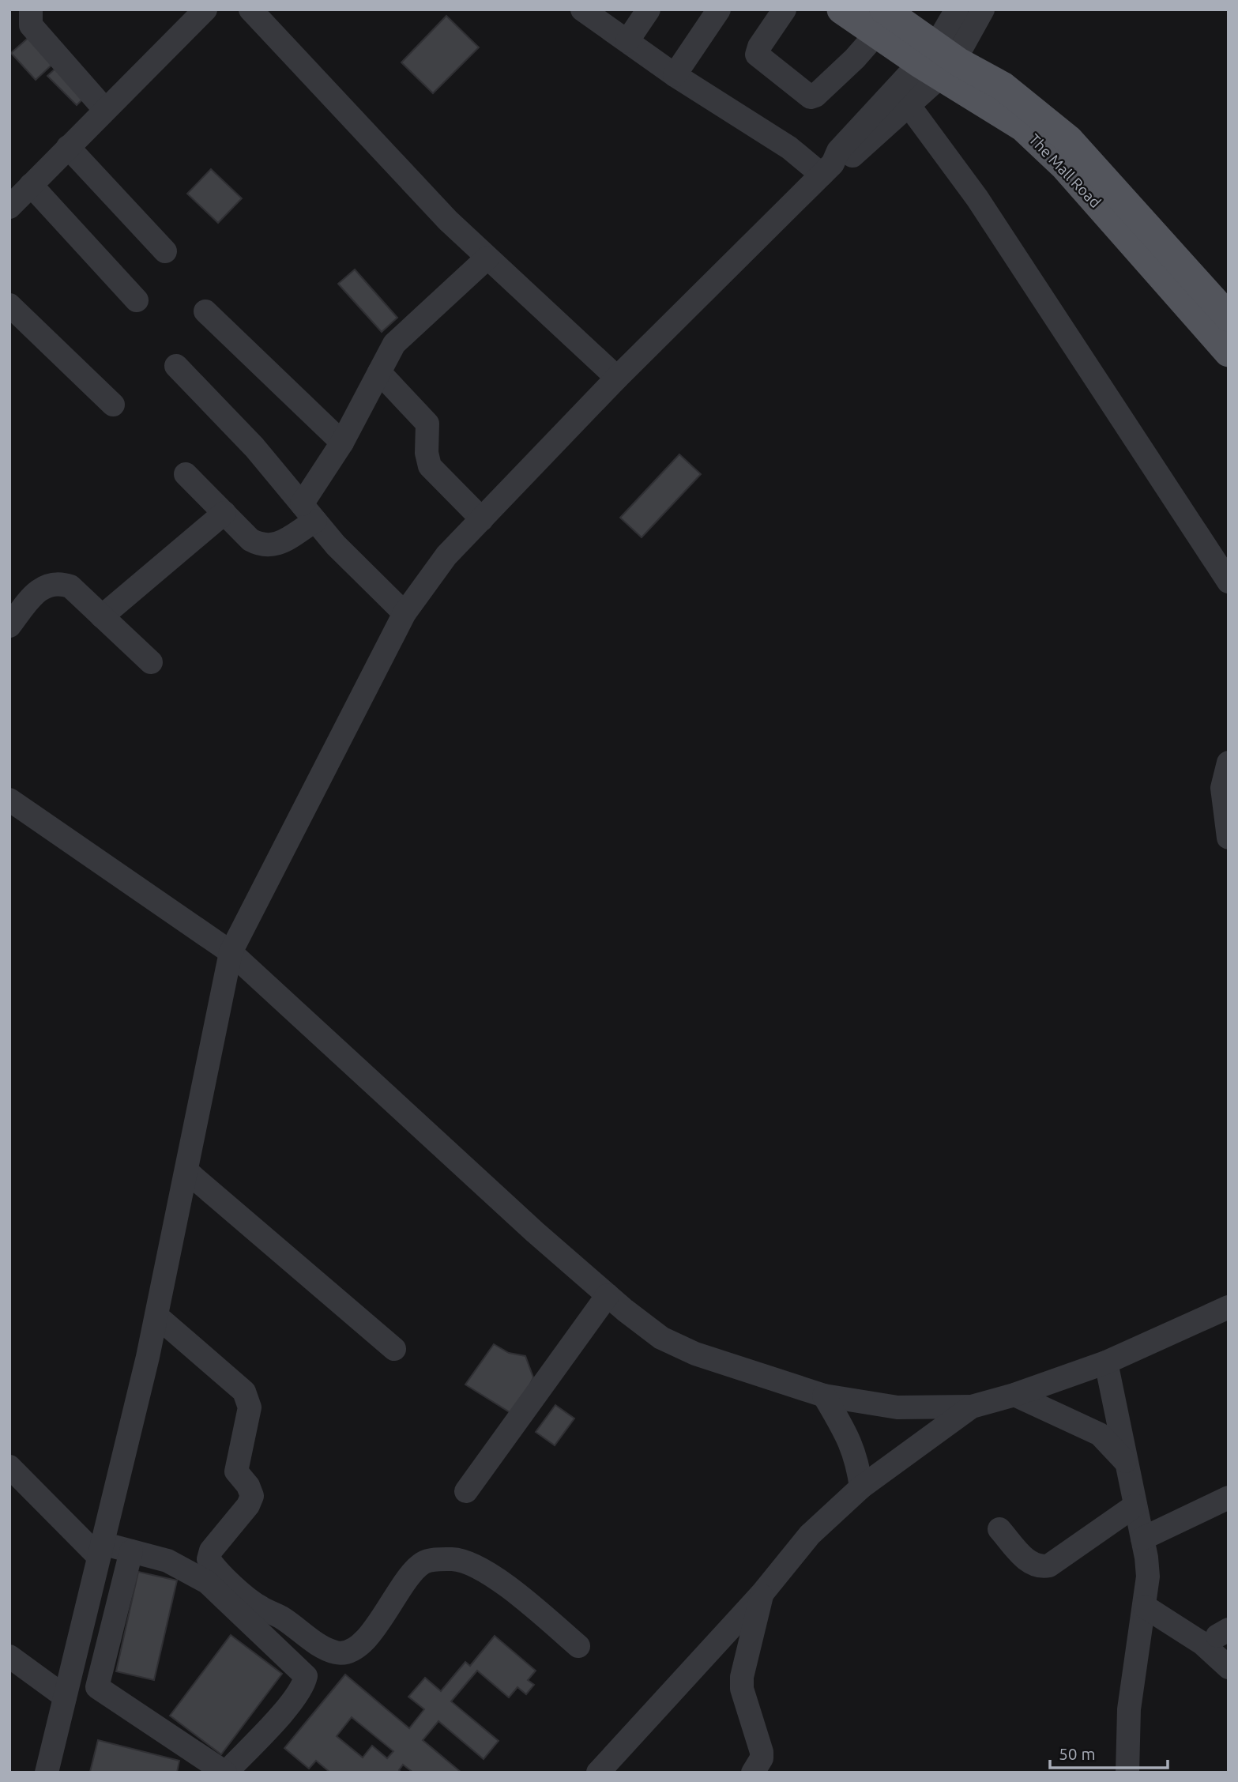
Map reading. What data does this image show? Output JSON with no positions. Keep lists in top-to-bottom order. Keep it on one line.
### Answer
{"streets":{"main road":["The Mall Road"]},"scale_bar":"50 m"}
